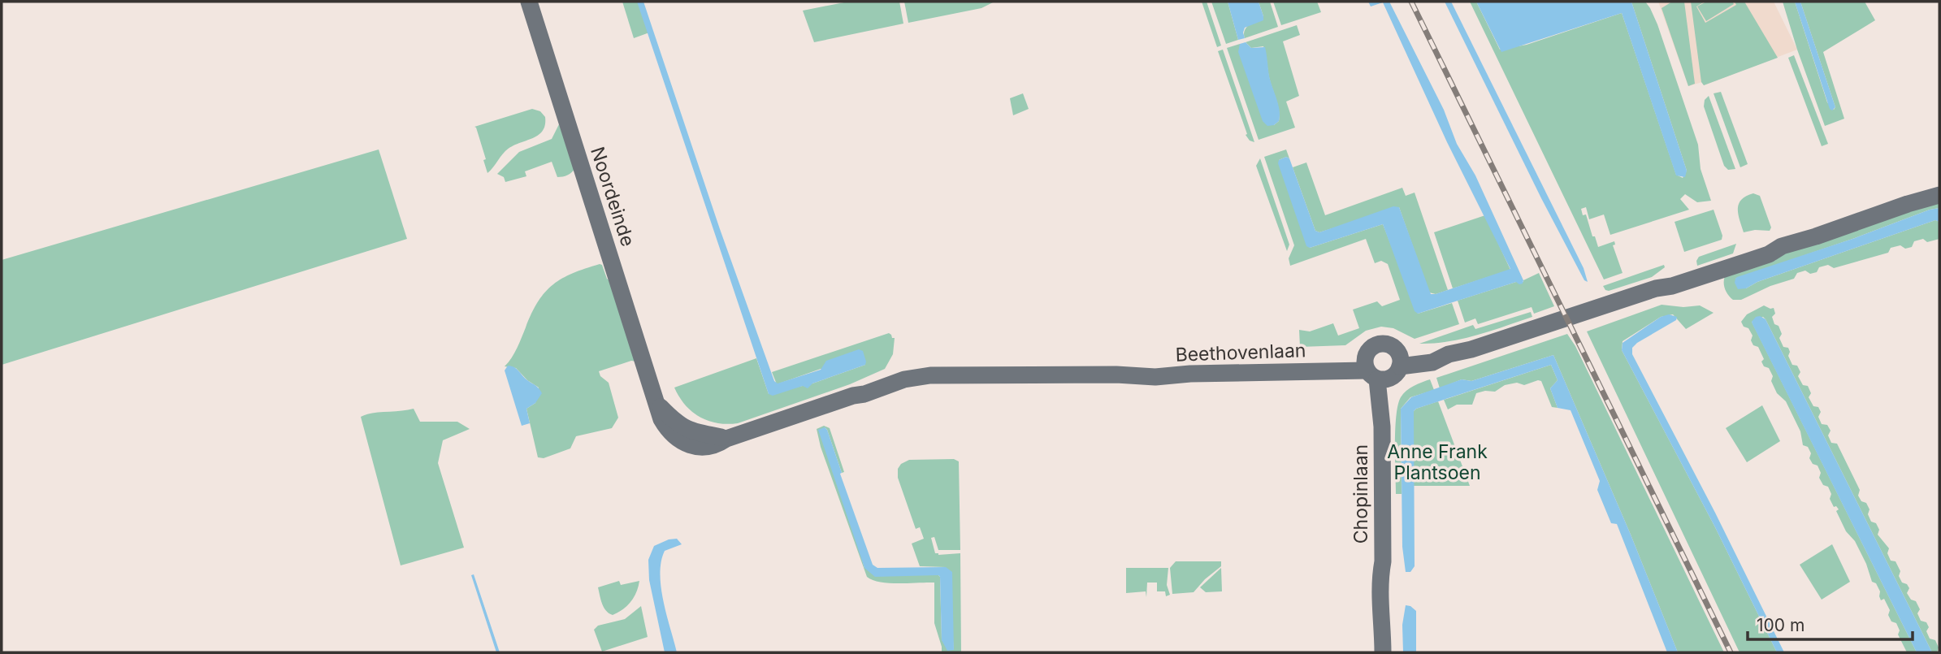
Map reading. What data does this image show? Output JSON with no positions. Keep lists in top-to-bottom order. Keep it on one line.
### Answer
{"streets":{"main road":["Noordeinde","Beethovenlaan","Chopinlaan"]},"crossings":[["Noordeinde","Beethovenlaan"],["Beethovenlaan","Chopinlaan"]],"parks":["Anne Frank Plantsoen"],"scale_bar":"100 m"}
